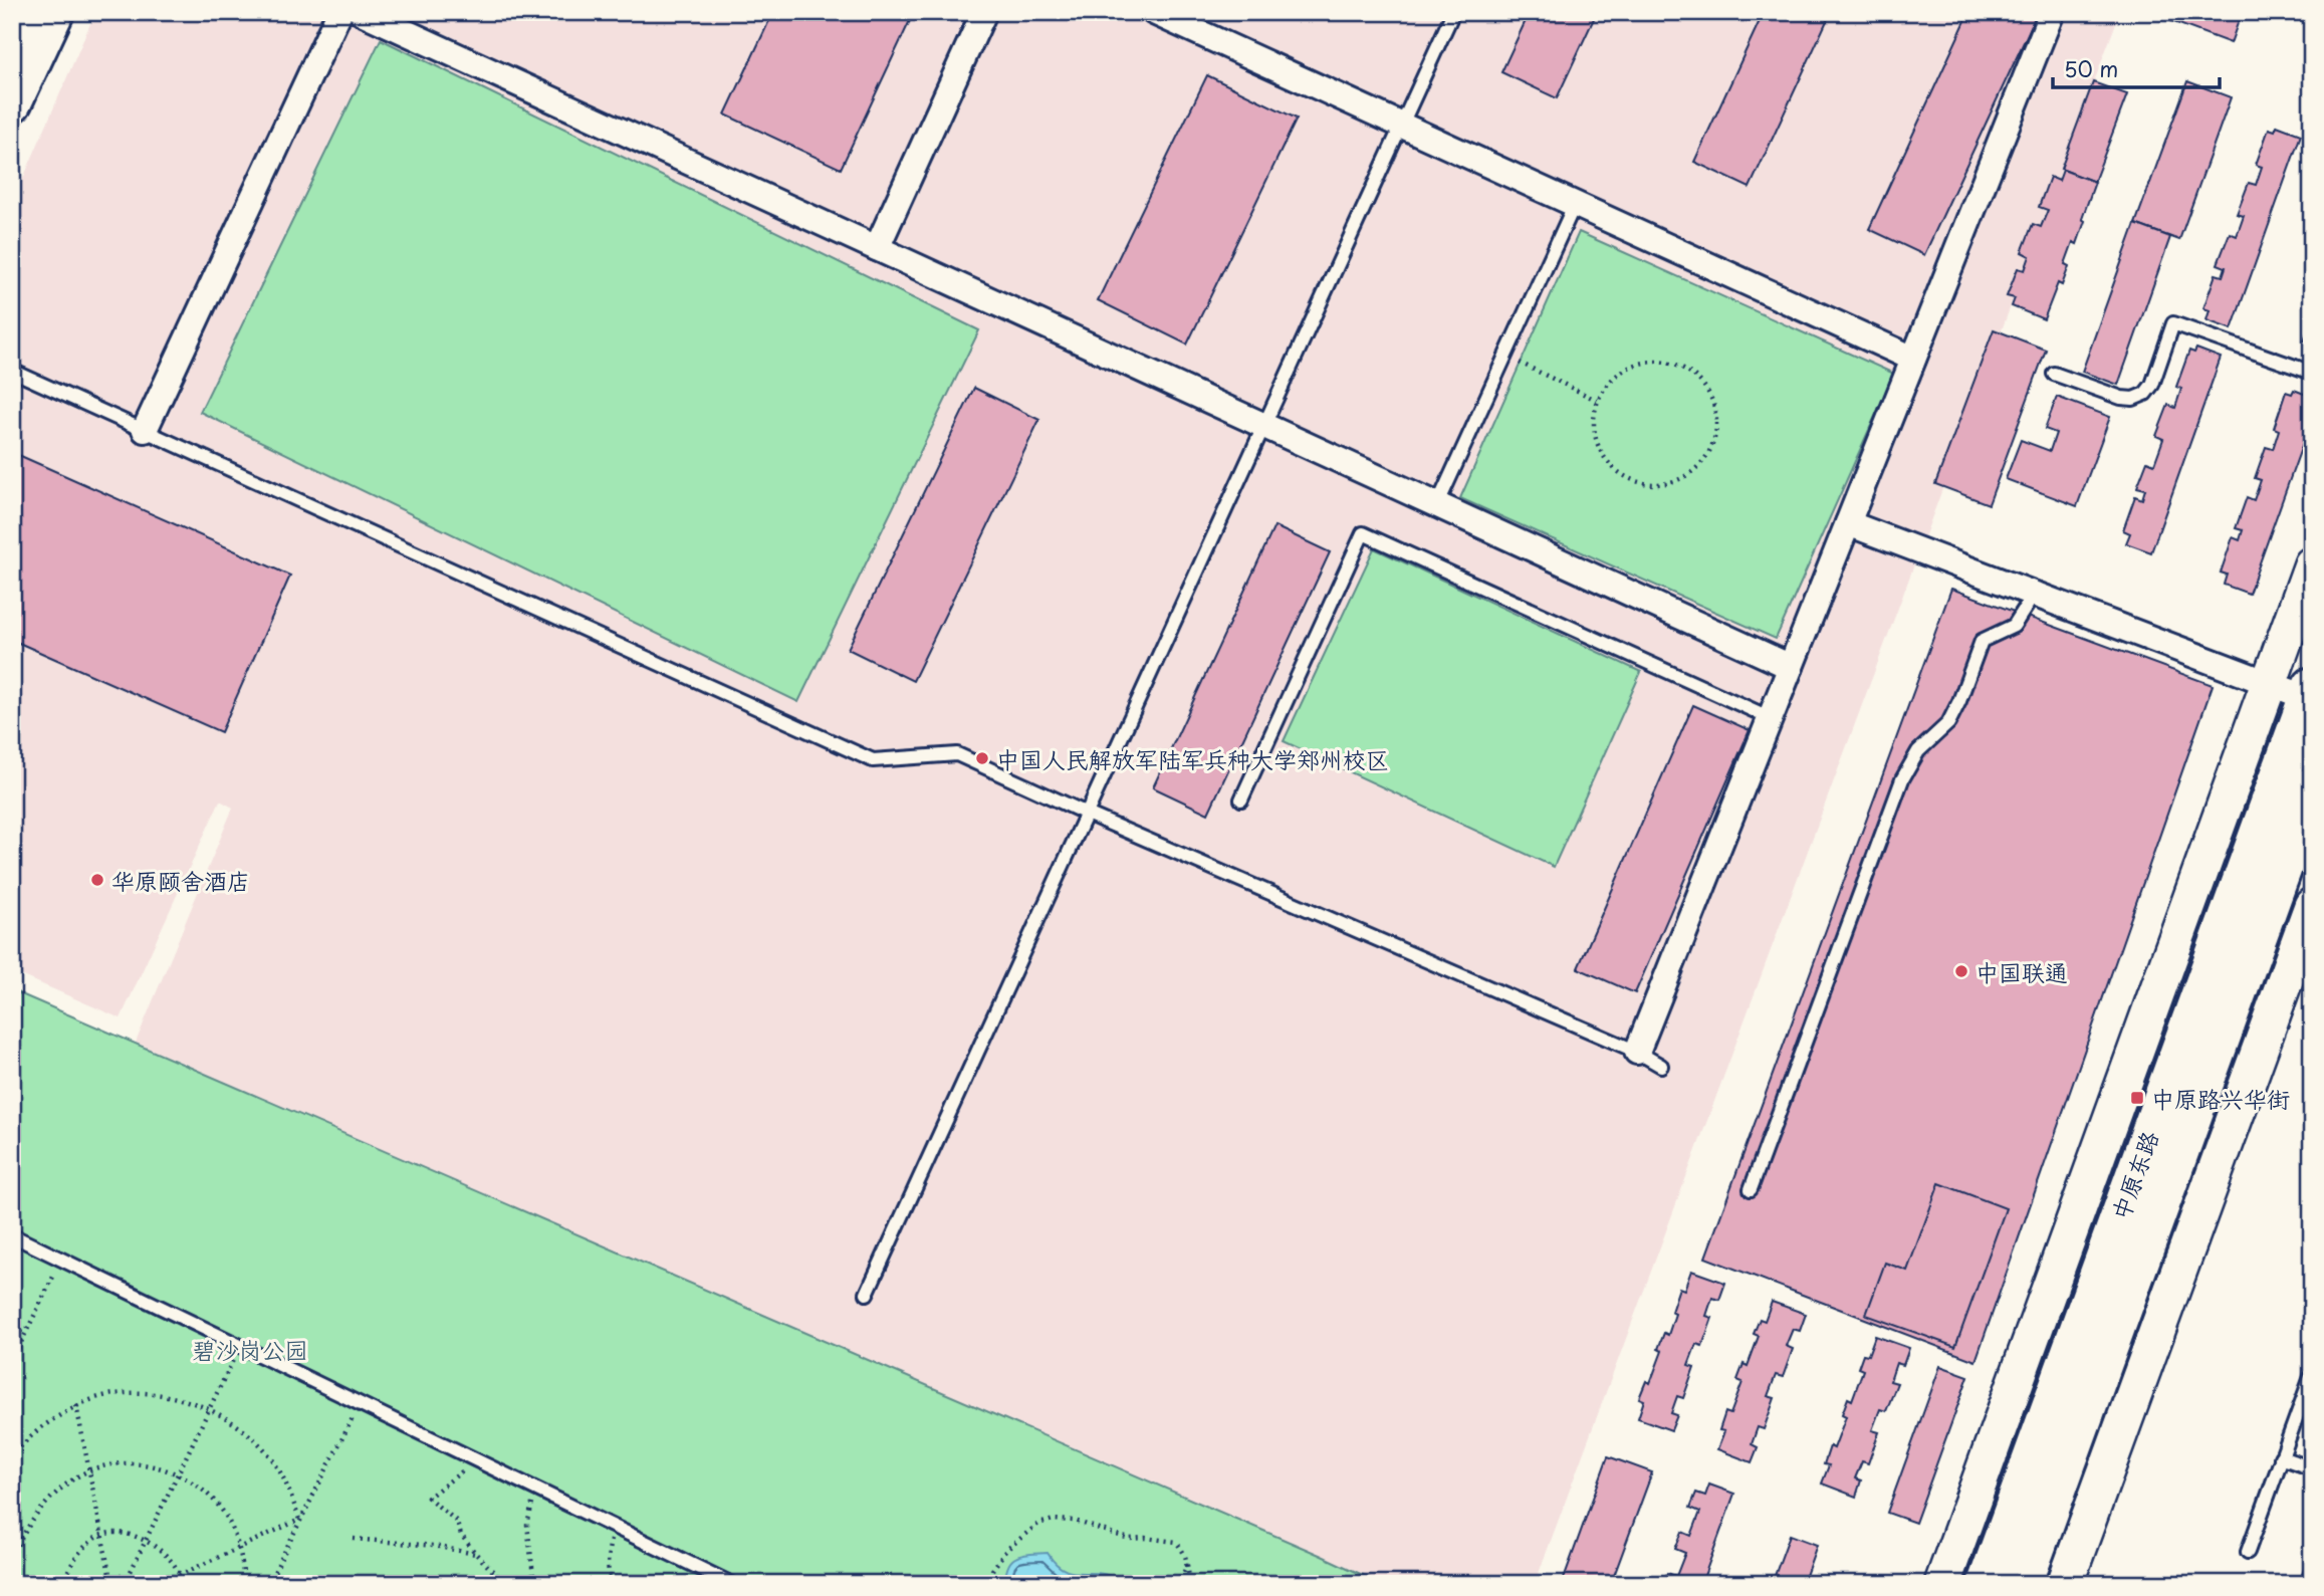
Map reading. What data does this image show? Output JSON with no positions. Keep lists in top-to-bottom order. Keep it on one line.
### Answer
{"streets":{"main road":["中原东路"]},"parks":["碧沙岗公园"],"places":{"other":["中国人民解放军陆军兵种大学郑州校区","华原颐舍酒店","中国联通"],"transit":["中原路兴华街"]},"scale_bar":"50 m"}
